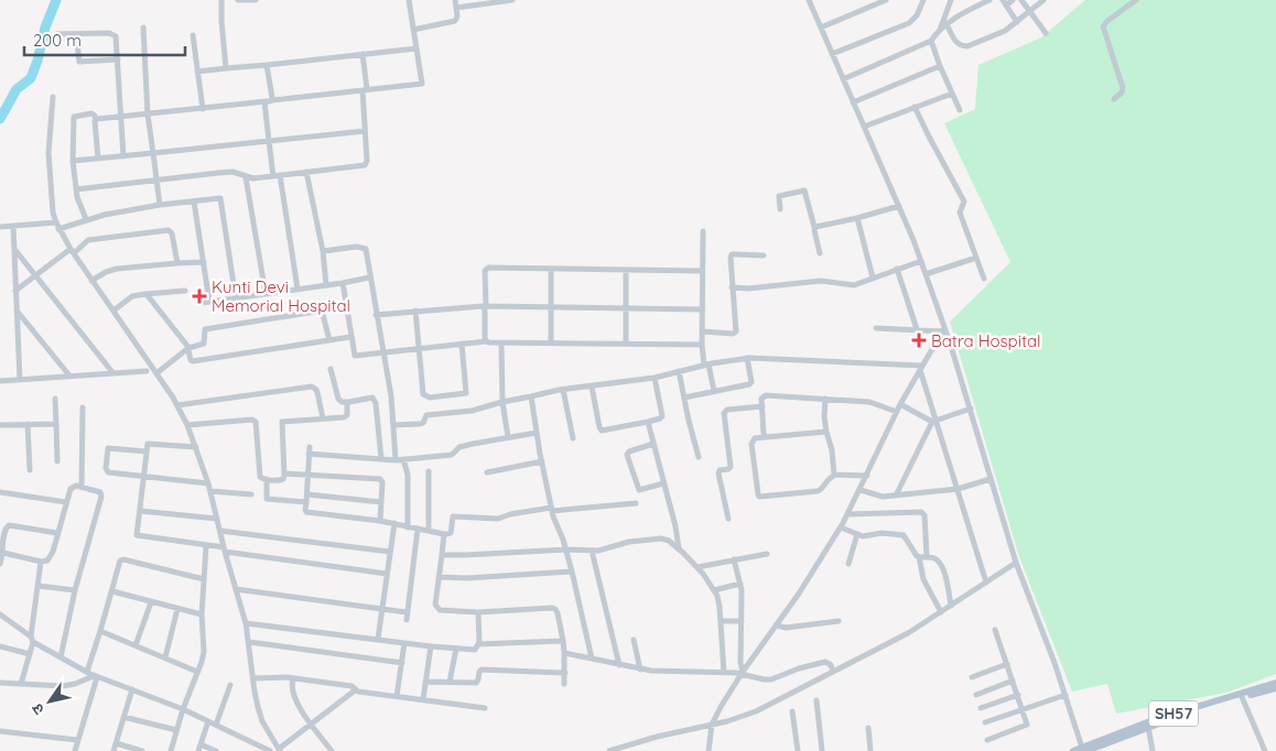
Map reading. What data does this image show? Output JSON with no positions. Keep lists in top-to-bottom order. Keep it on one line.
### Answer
{"streets":{"main road":["SH57"]},"places":{"health":["Kunti Devi Memorial Hospital","Batra Hospital"]},"scale_bar":"200 m","north":"bottom left"}
